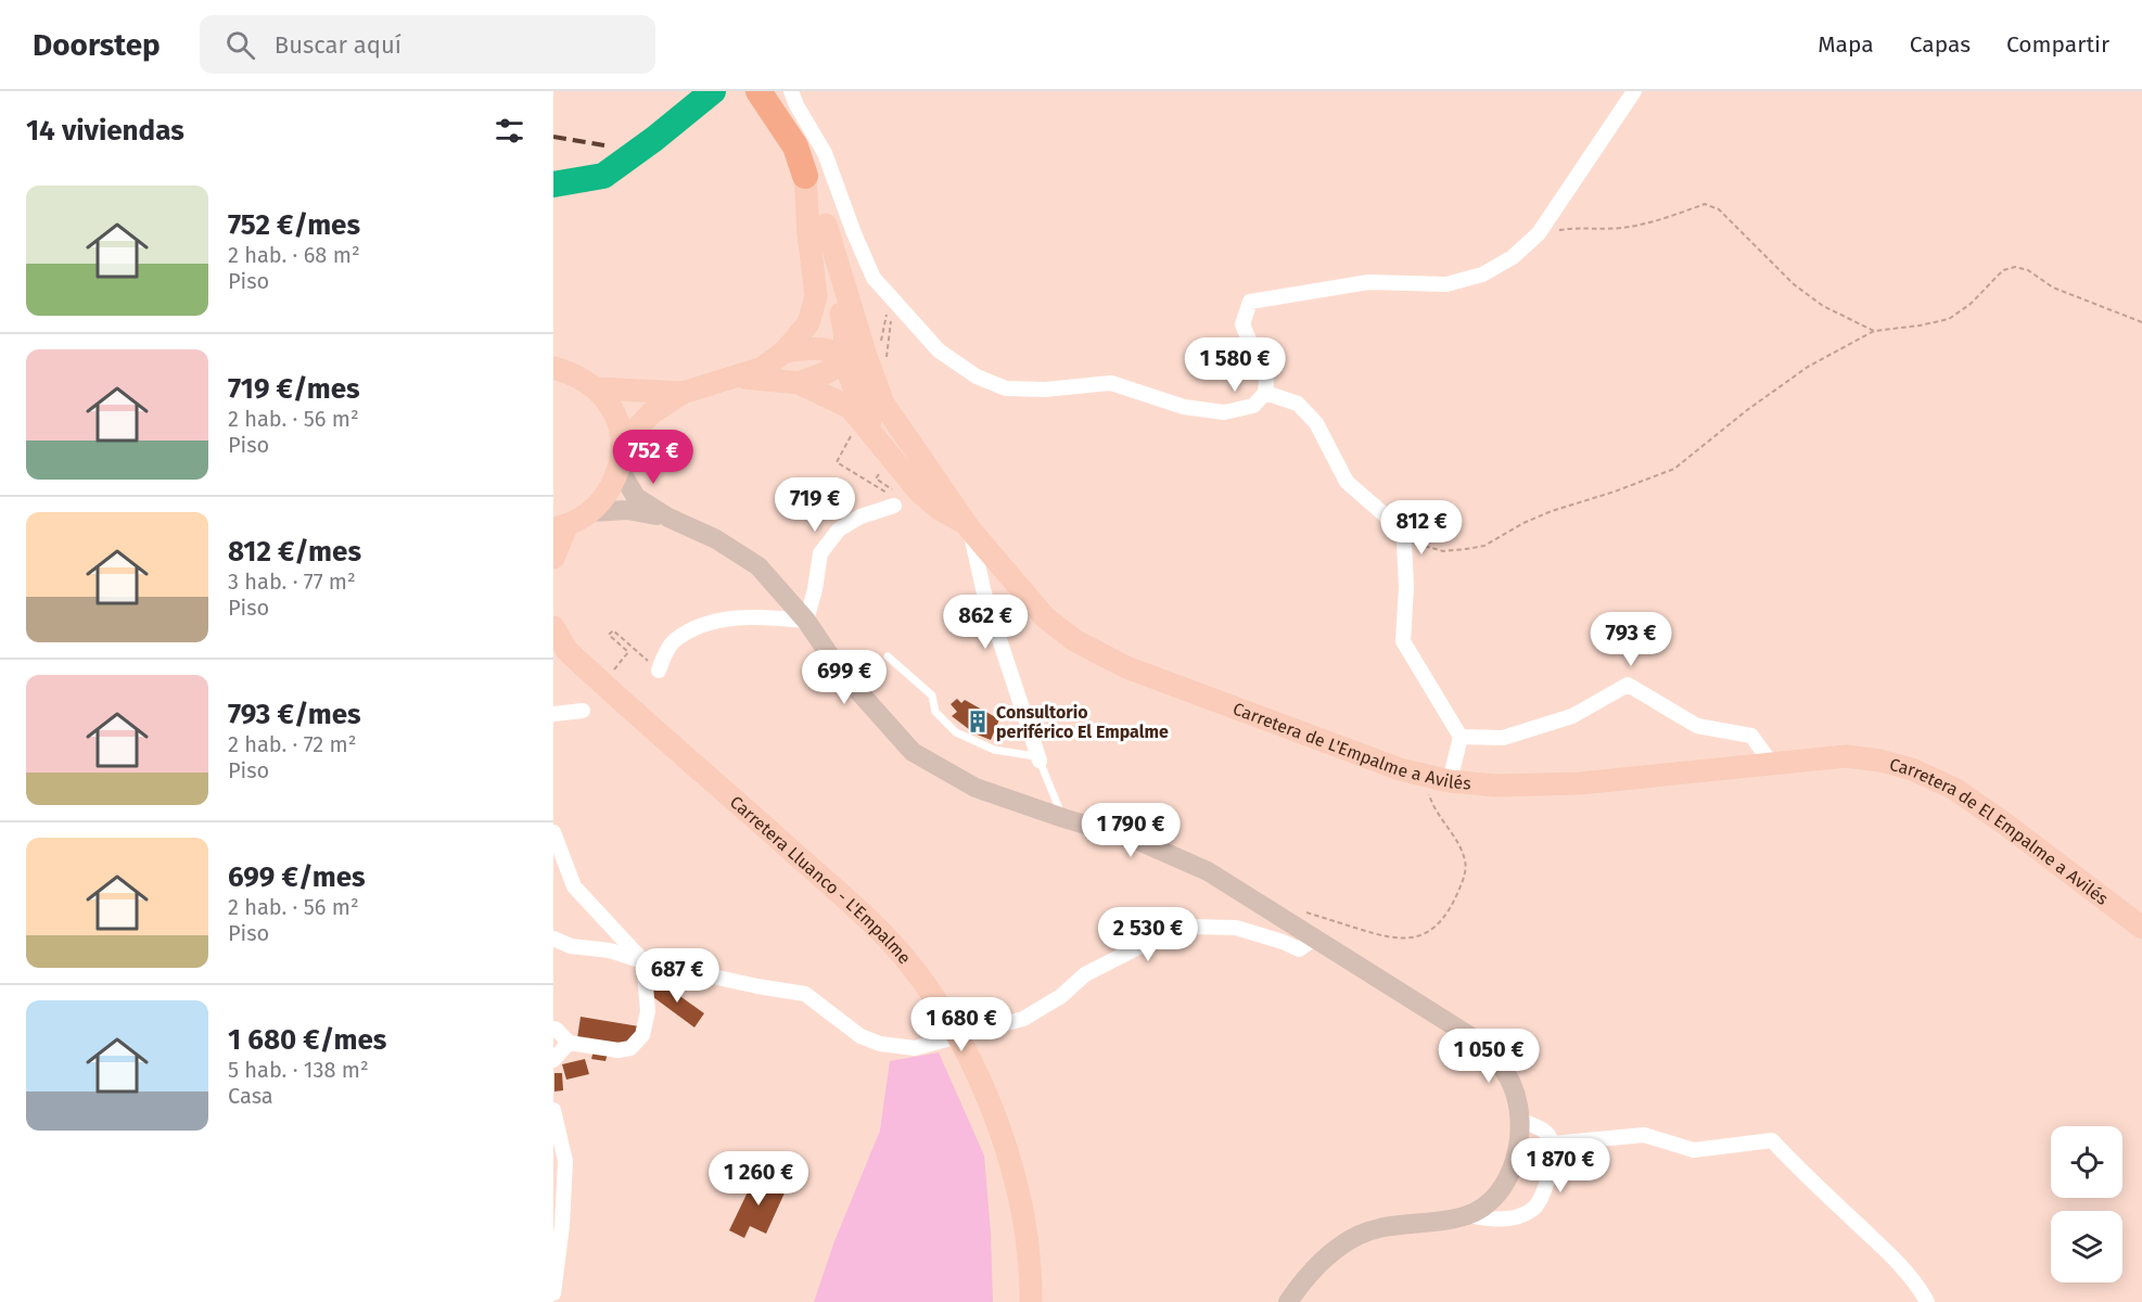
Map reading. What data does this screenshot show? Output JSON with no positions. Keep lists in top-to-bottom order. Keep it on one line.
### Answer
{"streets":{"main road":["Carretera de L'Empalme a Avilés","Carretera de El Empalme a Avilés","Carretera Lluanco - L'Empalme"]},"crossings":[["Carretera de L'Empalme a Avilés","Carretera de El Empalme a Avilés"]],"places":{"building":["Consultorio periférico El Empalme"]},"page":{"header":"Doorstep","search":"Buscar aquí","nav":["Mapa","Capas","Compartir"],"heading":"14 viviendas","list":[{"name":"752 €/mes","note":"2 hab. · 68 m² · Piso"},{"name":"719 €/mes","note":"2 hab. · 56 m² · Piso"},{"name":"812 €/mes","note":"3 hab. · 77 m² · Piso"},{"name":"793 €/mes","note":"2 hab. · 72 m² · Piso"},{"name":"699 €/mes","note":"2 hab. · 56 m² · Piso"},{"name":"1 680 €/mes","note":"5 hab. · 138 m² · Casa"}],"price":["1 580 €","752 €","719 €","812 €","862 €","793 €","699 €","1 790 €","2 530 €","687 €","1 680 €","1 050 €","1 870 €","1 260 €"]}}
